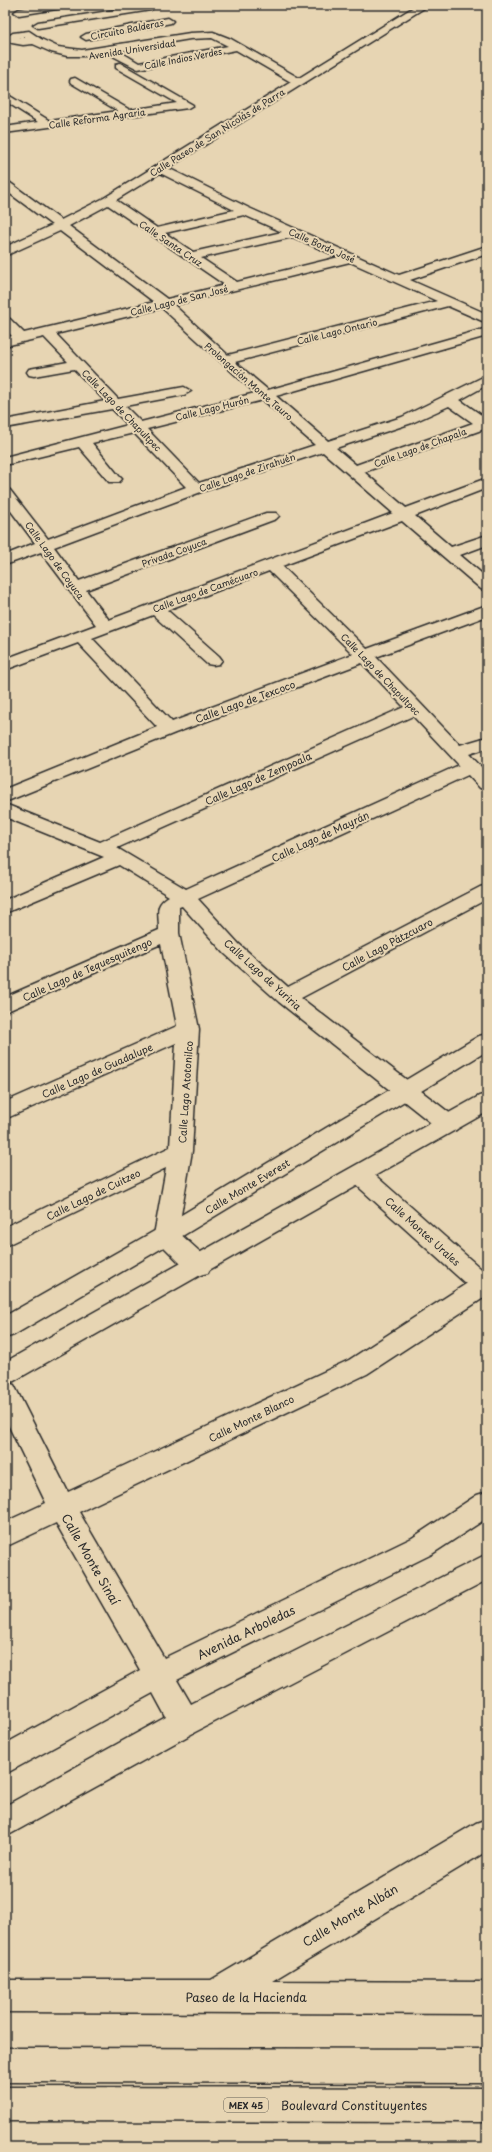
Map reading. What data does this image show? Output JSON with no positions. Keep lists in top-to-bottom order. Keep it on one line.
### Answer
{"streets":{"main road":["Circuito Balderas","Avenida Universidad","Calle Indios Verdes","Calle Reforma Agraria","Calle Paseo de San Nicolás de Parra","Calle Santa Cruz","Calle Bordo José","Calle Lago de San José","Calle Lago Ontario","Prolongación Monte Tauro","Calle Lago Hurón","Calle Lago de Chapultpec","Calle Lago de Chapala","Calle Lago de Zirahuén","Privada Coyuca","Calle Lago de Coyuca","Calle Lago de Camécuaro","Calle Lago de Texcoco","Calle Lago de Zempoala","Calle Lago de Mayrán","Calle Lago Pátzcuaro","Calle Lago de Tequesquitengo","Calle Lago de Yuriria","Calle Lago de Guadalupe","Calle Lago Atotonilco","Calle Monte Everest","Calle Lago de Cuitzeo","Calle Montes Urales","Calle Monte Blanco","Calle Monte Sinaí","Avenida Arboledas","Calle Monte Albán","Paseo de la Hacienda","MEX 45","Boulevard Constituyentes"]},"crossings":[["Avenida Universidad","Calle Indios Verdes"],["Avenida Universidad","Calle Reforma Agraria"],["Avenida Universidad","Calle Paseo de San Nicolás de Parra"],["Calle Indios Verdes","Calle Reforma Agraria"],["Calle Paseo de San Nicolás de Parra","Calle Santa Cruz"],["Calle Paseo de San Nicolás de Parra","Calle Bordo José"],["Calle Paseo de San Nicolás de Parra","Prolongación Monte Tauro"],["Calle Santa Cruz","Calle Lago de San José"],["Calle Bordo José","Calle Lago de San José"],["Calle Bordo José","Calle Lago Ontario"],["Calle Lago de San José","Prolongación Monte Tauro"],["Calle Lago de San José","Calle Lago de Chapultpec"],["Calle Lago Ontario","Prolongación Monte Tauro"],["Prolongación Monte Tauro","Calle Lago Hurón"],["Prolongación Monte Tauro","Calle Lago de Chapala"],["Prolongación Monte Tauro","Calle Lago de Zirahuén"],["Prolongación Monte Tauro","Calle Lago de Camécuaro"],["Calle Lago Hurón","Calle Lago de Chapultpec"],["Calle Lago de Chapultpec","Calle Lago de Zirahuén"],["Calle Lago de Chapultpec","Calle Lago de Camécuaro"],["Calle Lago de Chapultpec","Calle Lago de Texcoco"],["Calle Lago de Chapultpec","Calle Lago de Zempoala"],["Calle Lago de Chapultpec","Calle Lago de Mayrán"],["Calle Lago de Zirahuén","Calle Lago de Coyuca"],["Privada Coyuca","Calle Lago de Coyuca"],["Calle Lago de Coyuca","Calle Lago de Camécuaro"],["Calle Lago de Zempoala","Calle Lago de Yuriria"],["Calle Lago de Mayrán","Calle Lago de Yuriria"],["Calle Lago de Mayrán","Calle Lago Atotonilco"],["Calle Lago Pátzcuaro","Calle Lago de Yuriria"],["Calle Lago de Tequesquitengo","Calle Lago Atotonilco"],["Calle Lago de Yuriria","Calle Lago Atotonilco"],["Calle Lago de Yuriria","Calle Monte Everest"],["Calle Lago de Guadalupe","Calle Lago Atotonilco"],["Calle Lago Atotonilco","Calle Monte Everest"],["Calle Lago Atotonilco","Calle Lago de Cuitzeo"],["Calle Montes Urales","Calle Monte Blanco"],["Calle Monte Blanco","Calle Monte Sinaí"],["Calle Monte Sinaí","Avenida Arboledas"],["Calle Monte Albán","Paseo de la Hacienda"]]}
